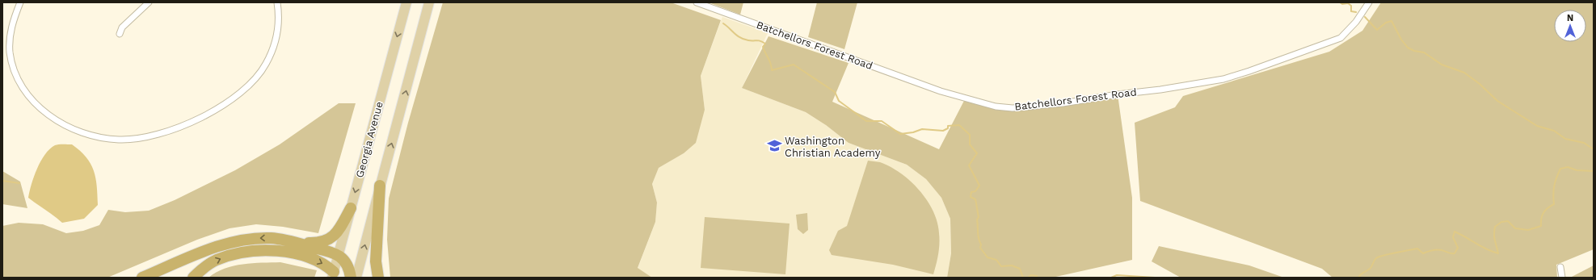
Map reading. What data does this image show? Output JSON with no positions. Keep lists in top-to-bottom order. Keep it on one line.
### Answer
{"streets":{"main road":["Georgia Avenue"],"street":["Batchellors Forest Road"]},"places":{"school or university":["Washington Christian Academy"]},"north":"top"}
